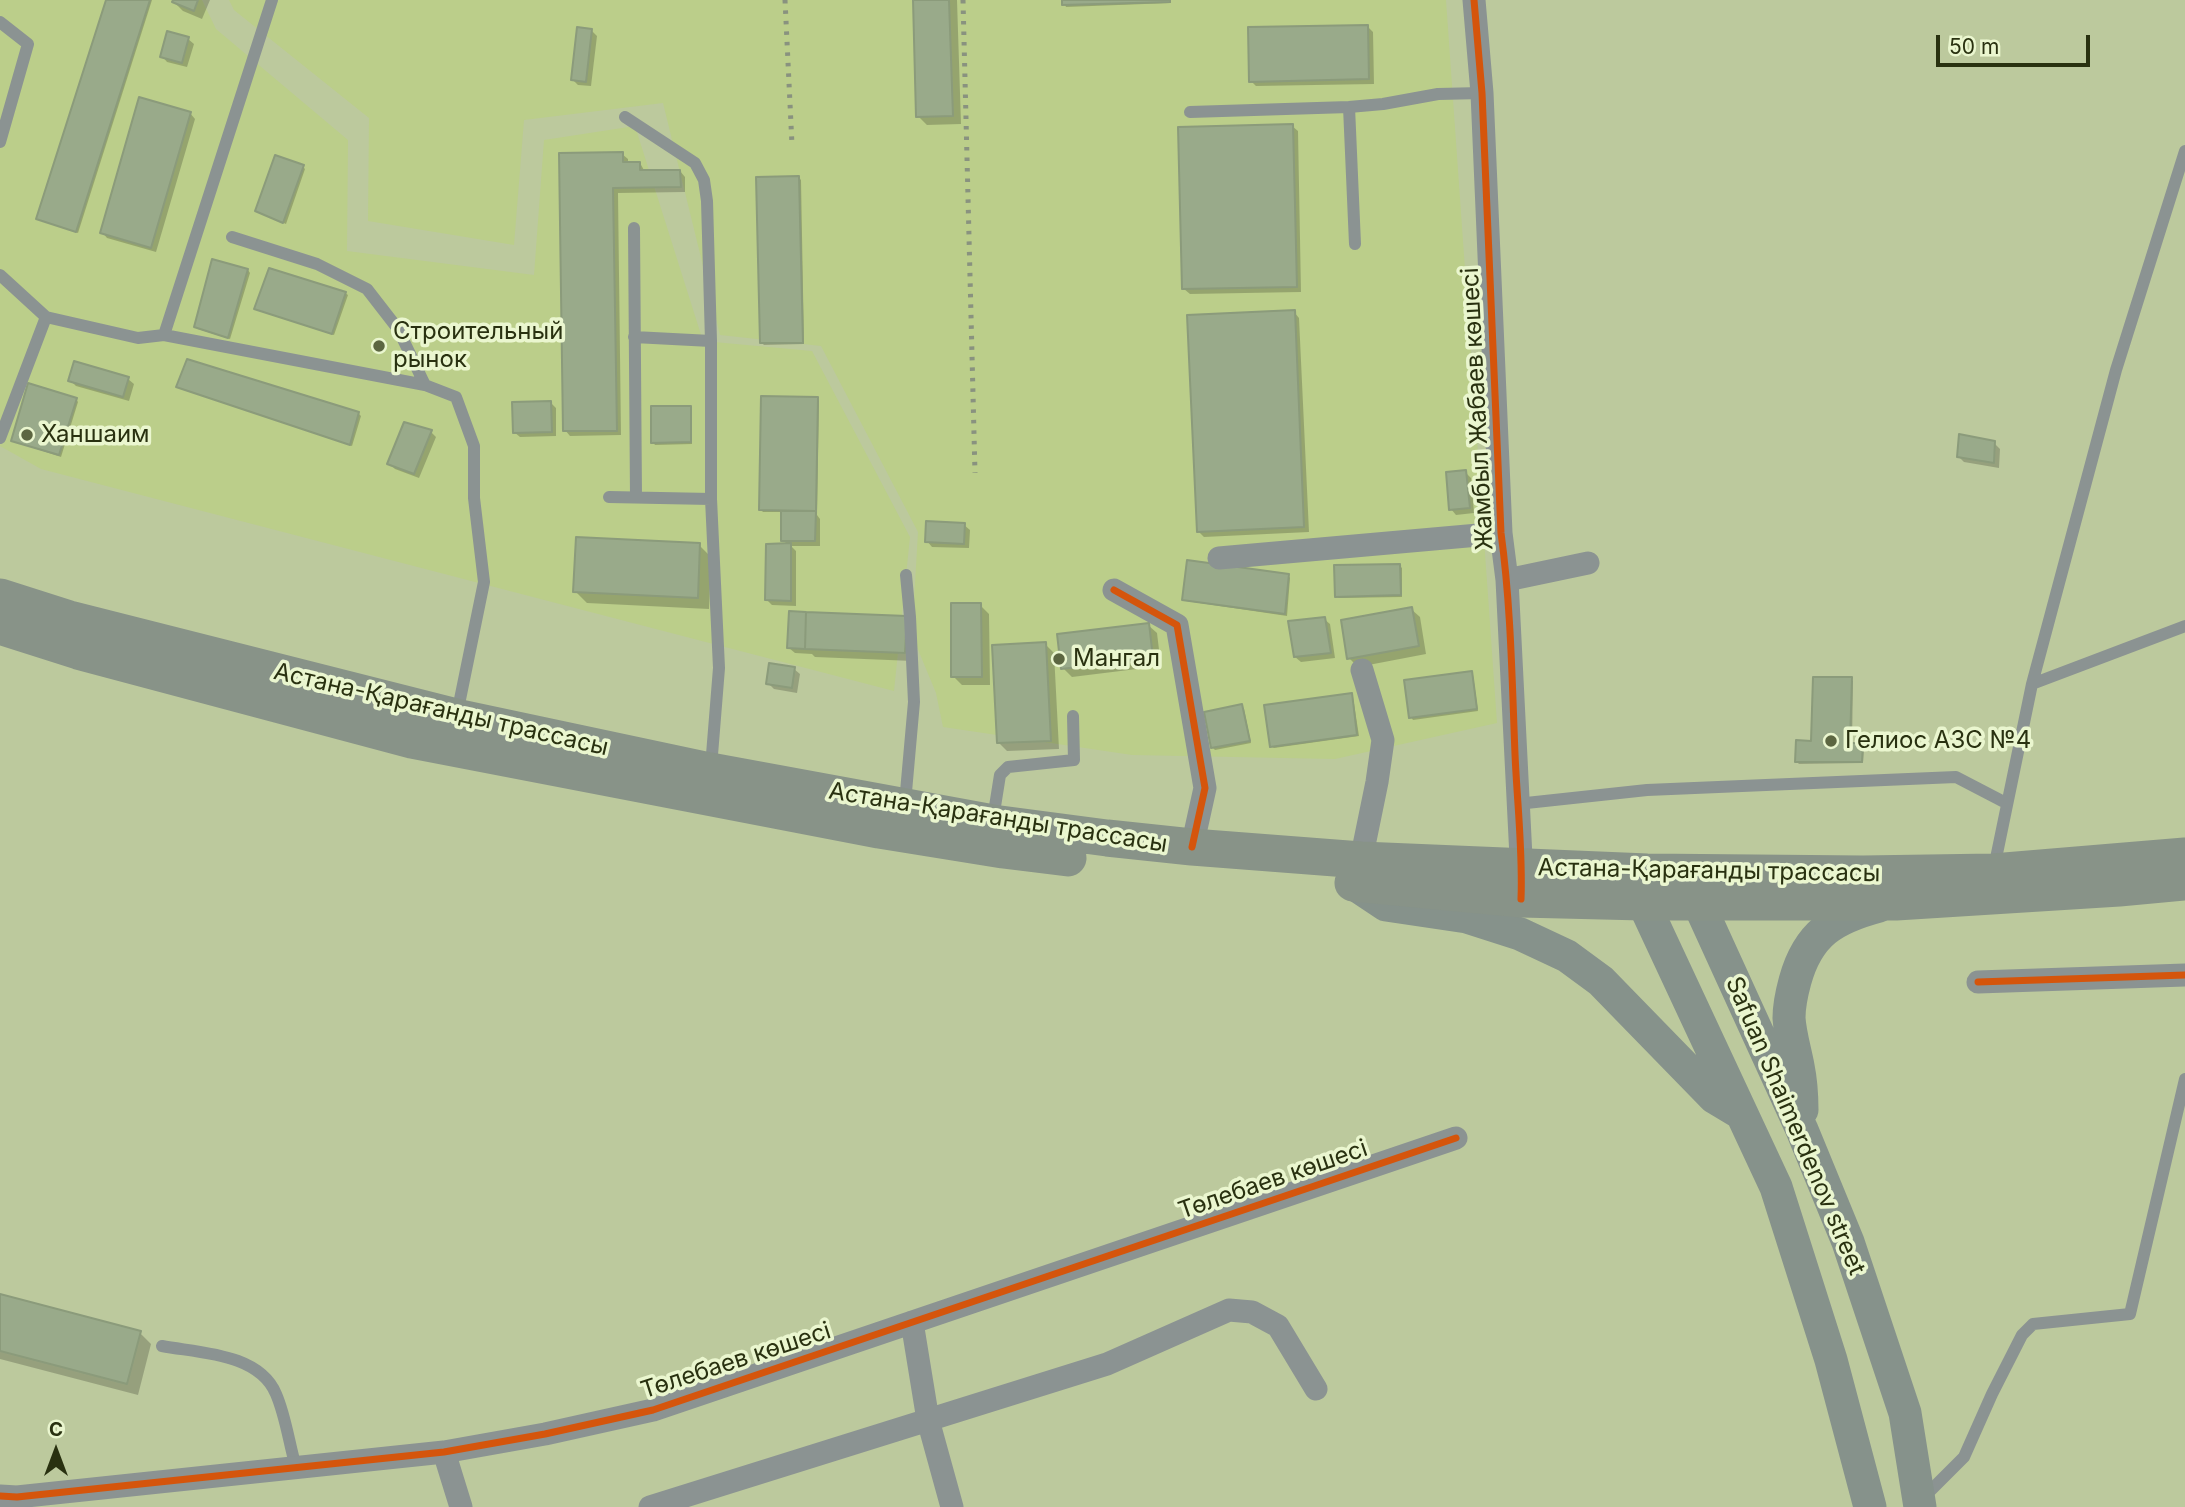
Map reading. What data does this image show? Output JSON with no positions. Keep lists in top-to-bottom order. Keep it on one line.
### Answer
{"streets":{"main road":["Астана-Қарағанды трассасы","Safuan Shaimerdenov street"],"street":["Жамбыл Жабаев көшесі","Төлебаев көшесі"]},"crossings":[["Жамбыл Жабаев көшесі","Астана-Қарағанды трассасы"],["Астана-Қарағанды трассасы","Safuan Shaimerdenov street"]],"places":["Строительный рынок","Ханшаим","Мангал","Гелиос АЗС №4"],"scale_bar":"50 m","north":"top"}
